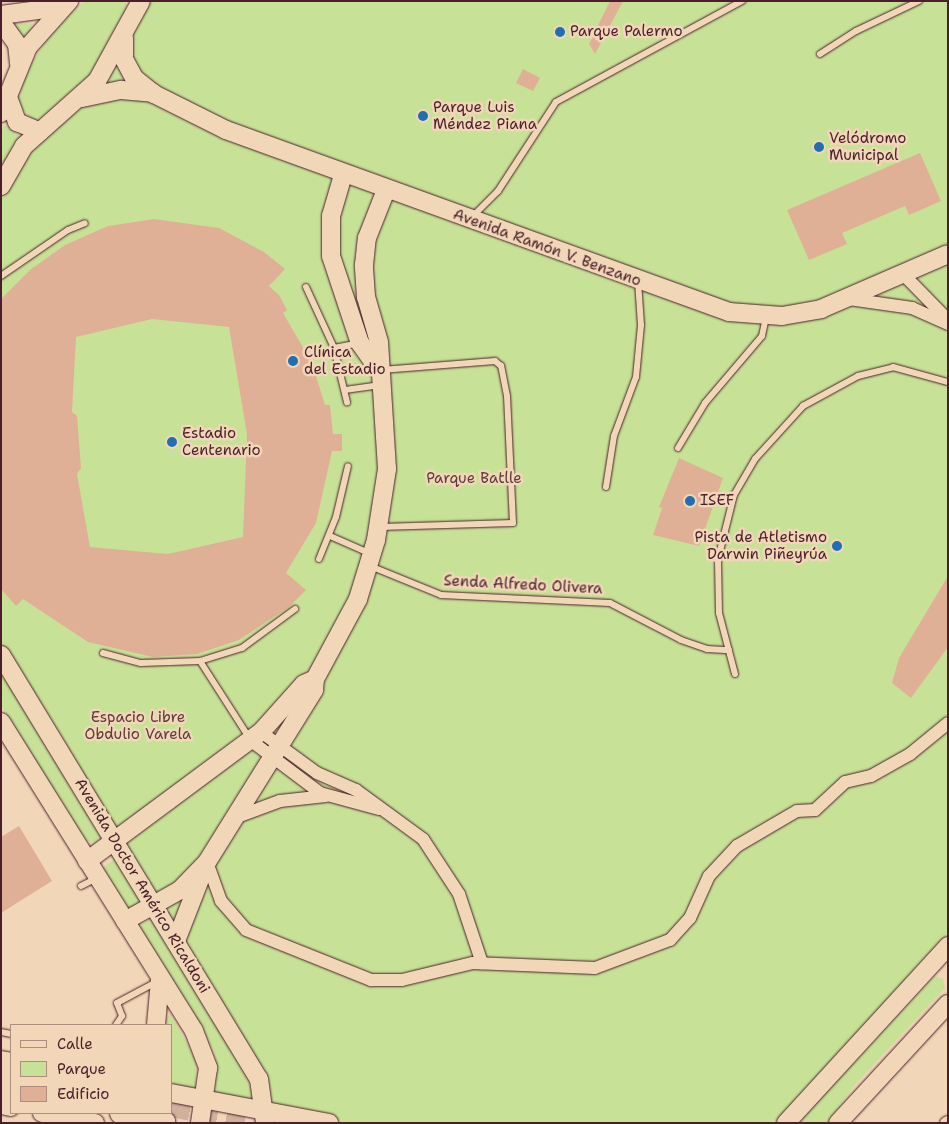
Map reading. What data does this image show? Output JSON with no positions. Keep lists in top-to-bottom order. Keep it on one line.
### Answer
{"streets":{"street":["Avenida Ramón V. Benzano","Avenida Doctor Américo Ricaldoni"],"lane":["Senda Alfredo Olivera"]},"parks":["Parque Batlle","Espacio Libre Obdulio Varela"],"places":["Parque Palermo","Parque Luis Méndez Piana","Velódromo Municipal","Clínica del Estadio","Estadio Centenario","ISEF","Pista de Atletismo Darwin Piñeyrúa"],"legend":["Calle","Parque","Edificio"]}
